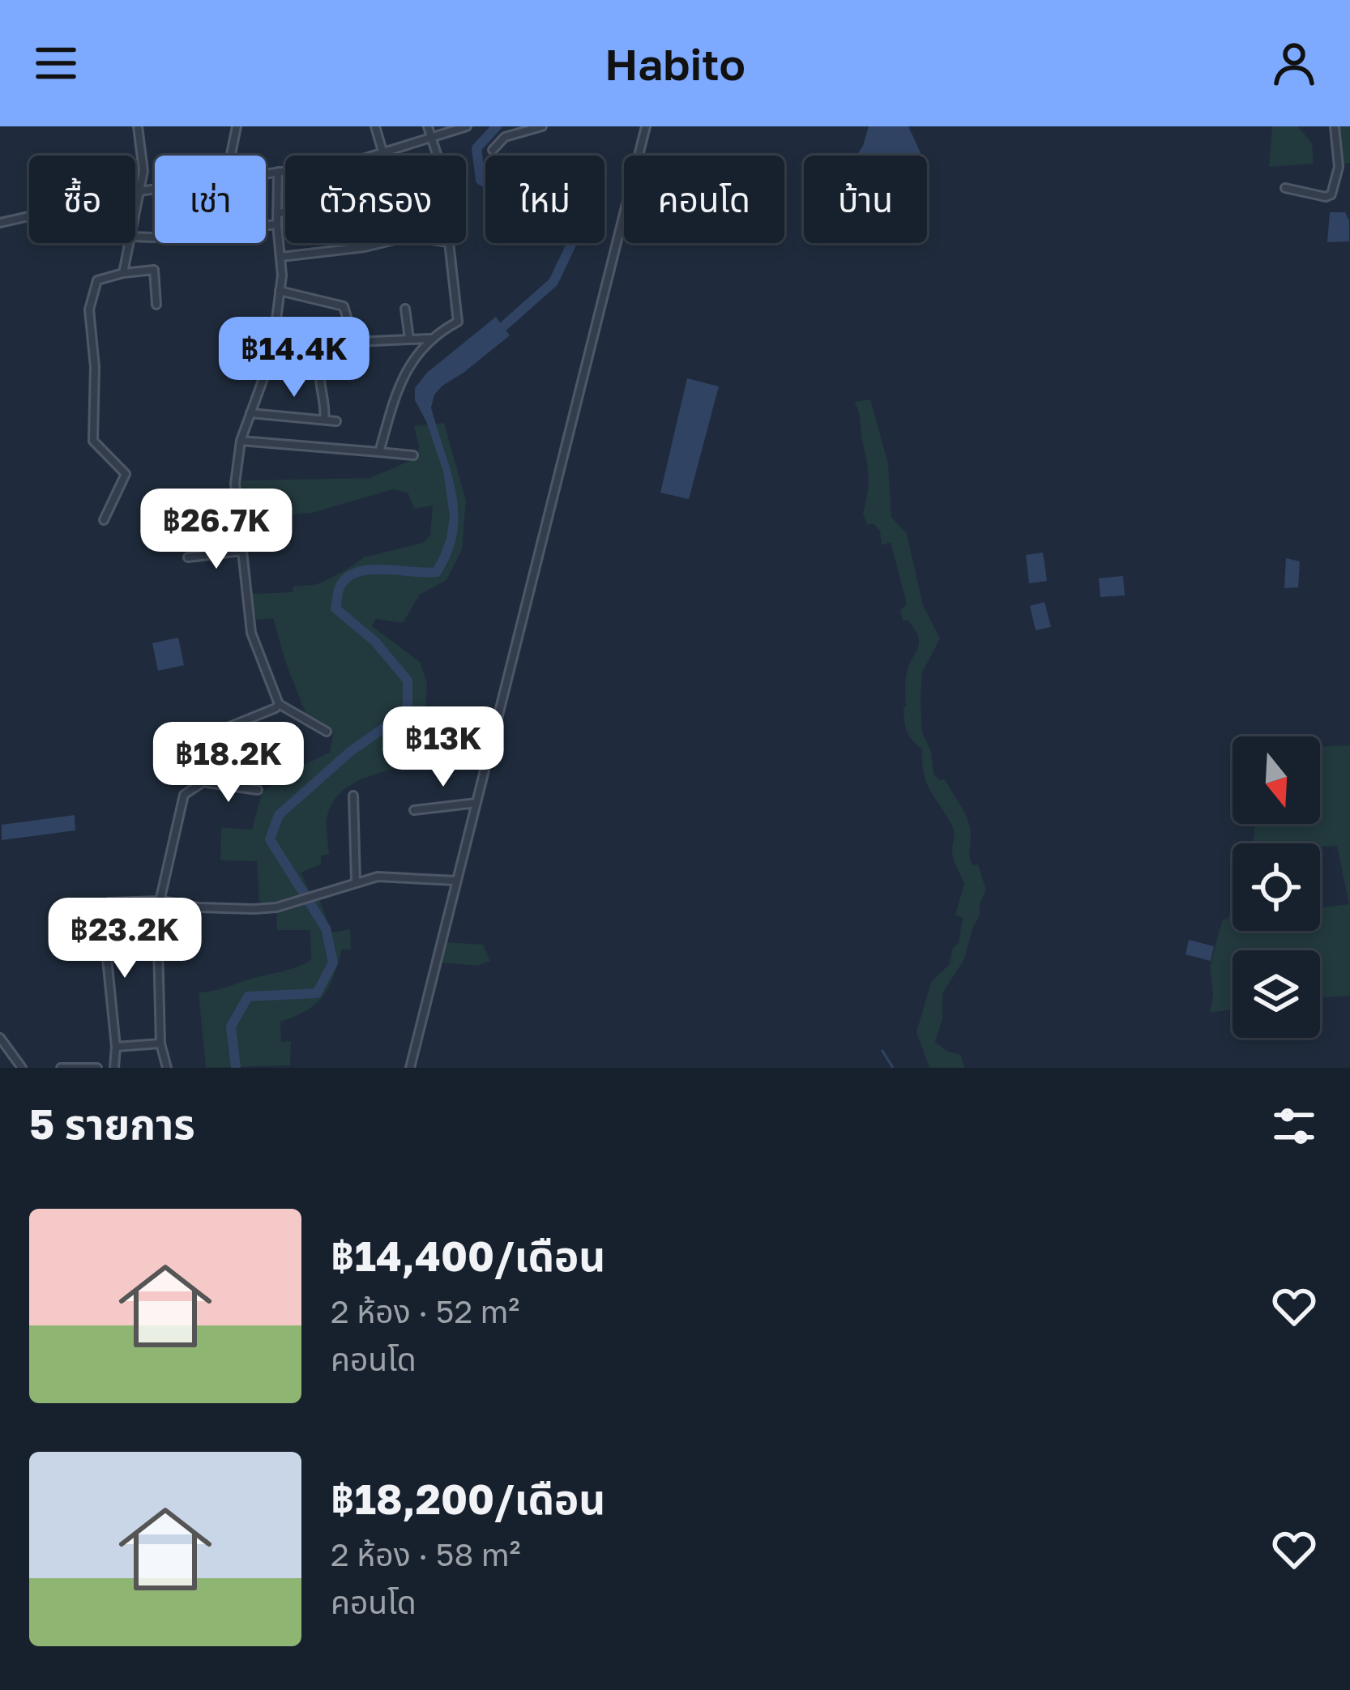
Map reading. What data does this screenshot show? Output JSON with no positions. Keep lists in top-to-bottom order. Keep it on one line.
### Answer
{"north":"bottom","page":{"header":"Habito","chip":["ซื้อ","เช่า","ตัวกรอง","ใหม่","คอนโด","บ้าน"],"price":["฿14.4K","฿26.7K","฿13K","฿18.2K","฿23.2K"],"heading":"5 รายการ","list":[{"name":"฿14,400/เดือน","note":"2 ห้อง · 52 m² · คอนโด"},{"name":"฿18,200/เดือน","note":"2 ห้อง · 58 m² · คอนโด"}]}}
